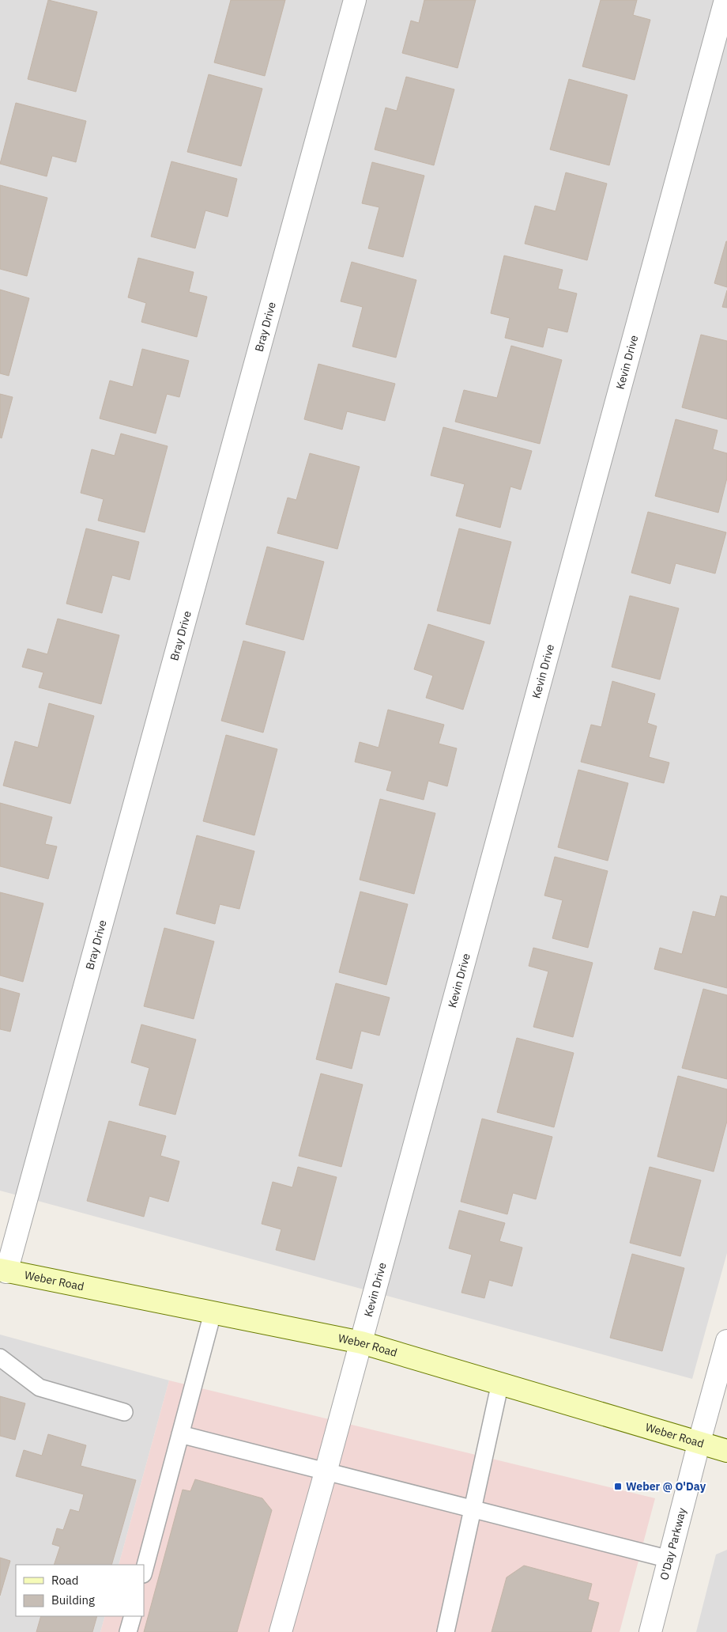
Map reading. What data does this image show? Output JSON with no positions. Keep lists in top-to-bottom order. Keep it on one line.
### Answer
{"streets":{"main road":["Weber Road"],"street":["Bray Drive","Kevin Drive","O'Day Parkway"]},"crossings":[["Bray Drive","Weber Road"],["Kevin Drive","Weber Road"],["Weber Road","O'Day Parkway"]],"places":{"transit":["Weber @ O'Day"]},"legend":["Road","Building"]}
